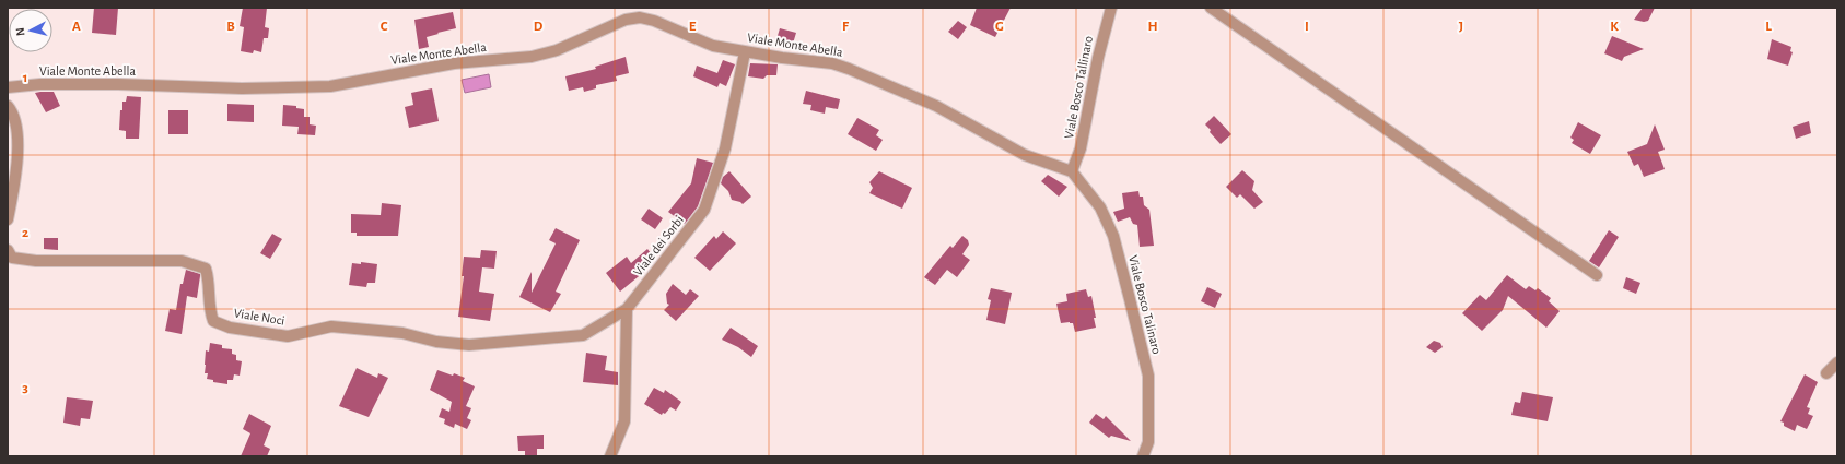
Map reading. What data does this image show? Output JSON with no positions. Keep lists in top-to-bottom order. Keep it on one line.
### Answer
{"streets":{"street":["Viale Monte Abella","Viale Bosco Tallinaro","Viale dei Sorbi","Viale Bosco Talinaro","Viale Noci"]},"crossings":[["Viale Monte Abella","Viale Bosco Tallinaro"],["Viale Monte Abella","Viale dei Sorbi"],["Viale Monte Abella","Viale Bosco Talinaro"],["Viale Bosco Tallinaro","Viale Bosco Talinaro"],["Viale dei Sorbi","Viale Noci"]],"north":"left","grid":{"columns":["A","B","C","D","E","F","G","H","I","J","K","L"],"rows":["1","2","3"]}}
